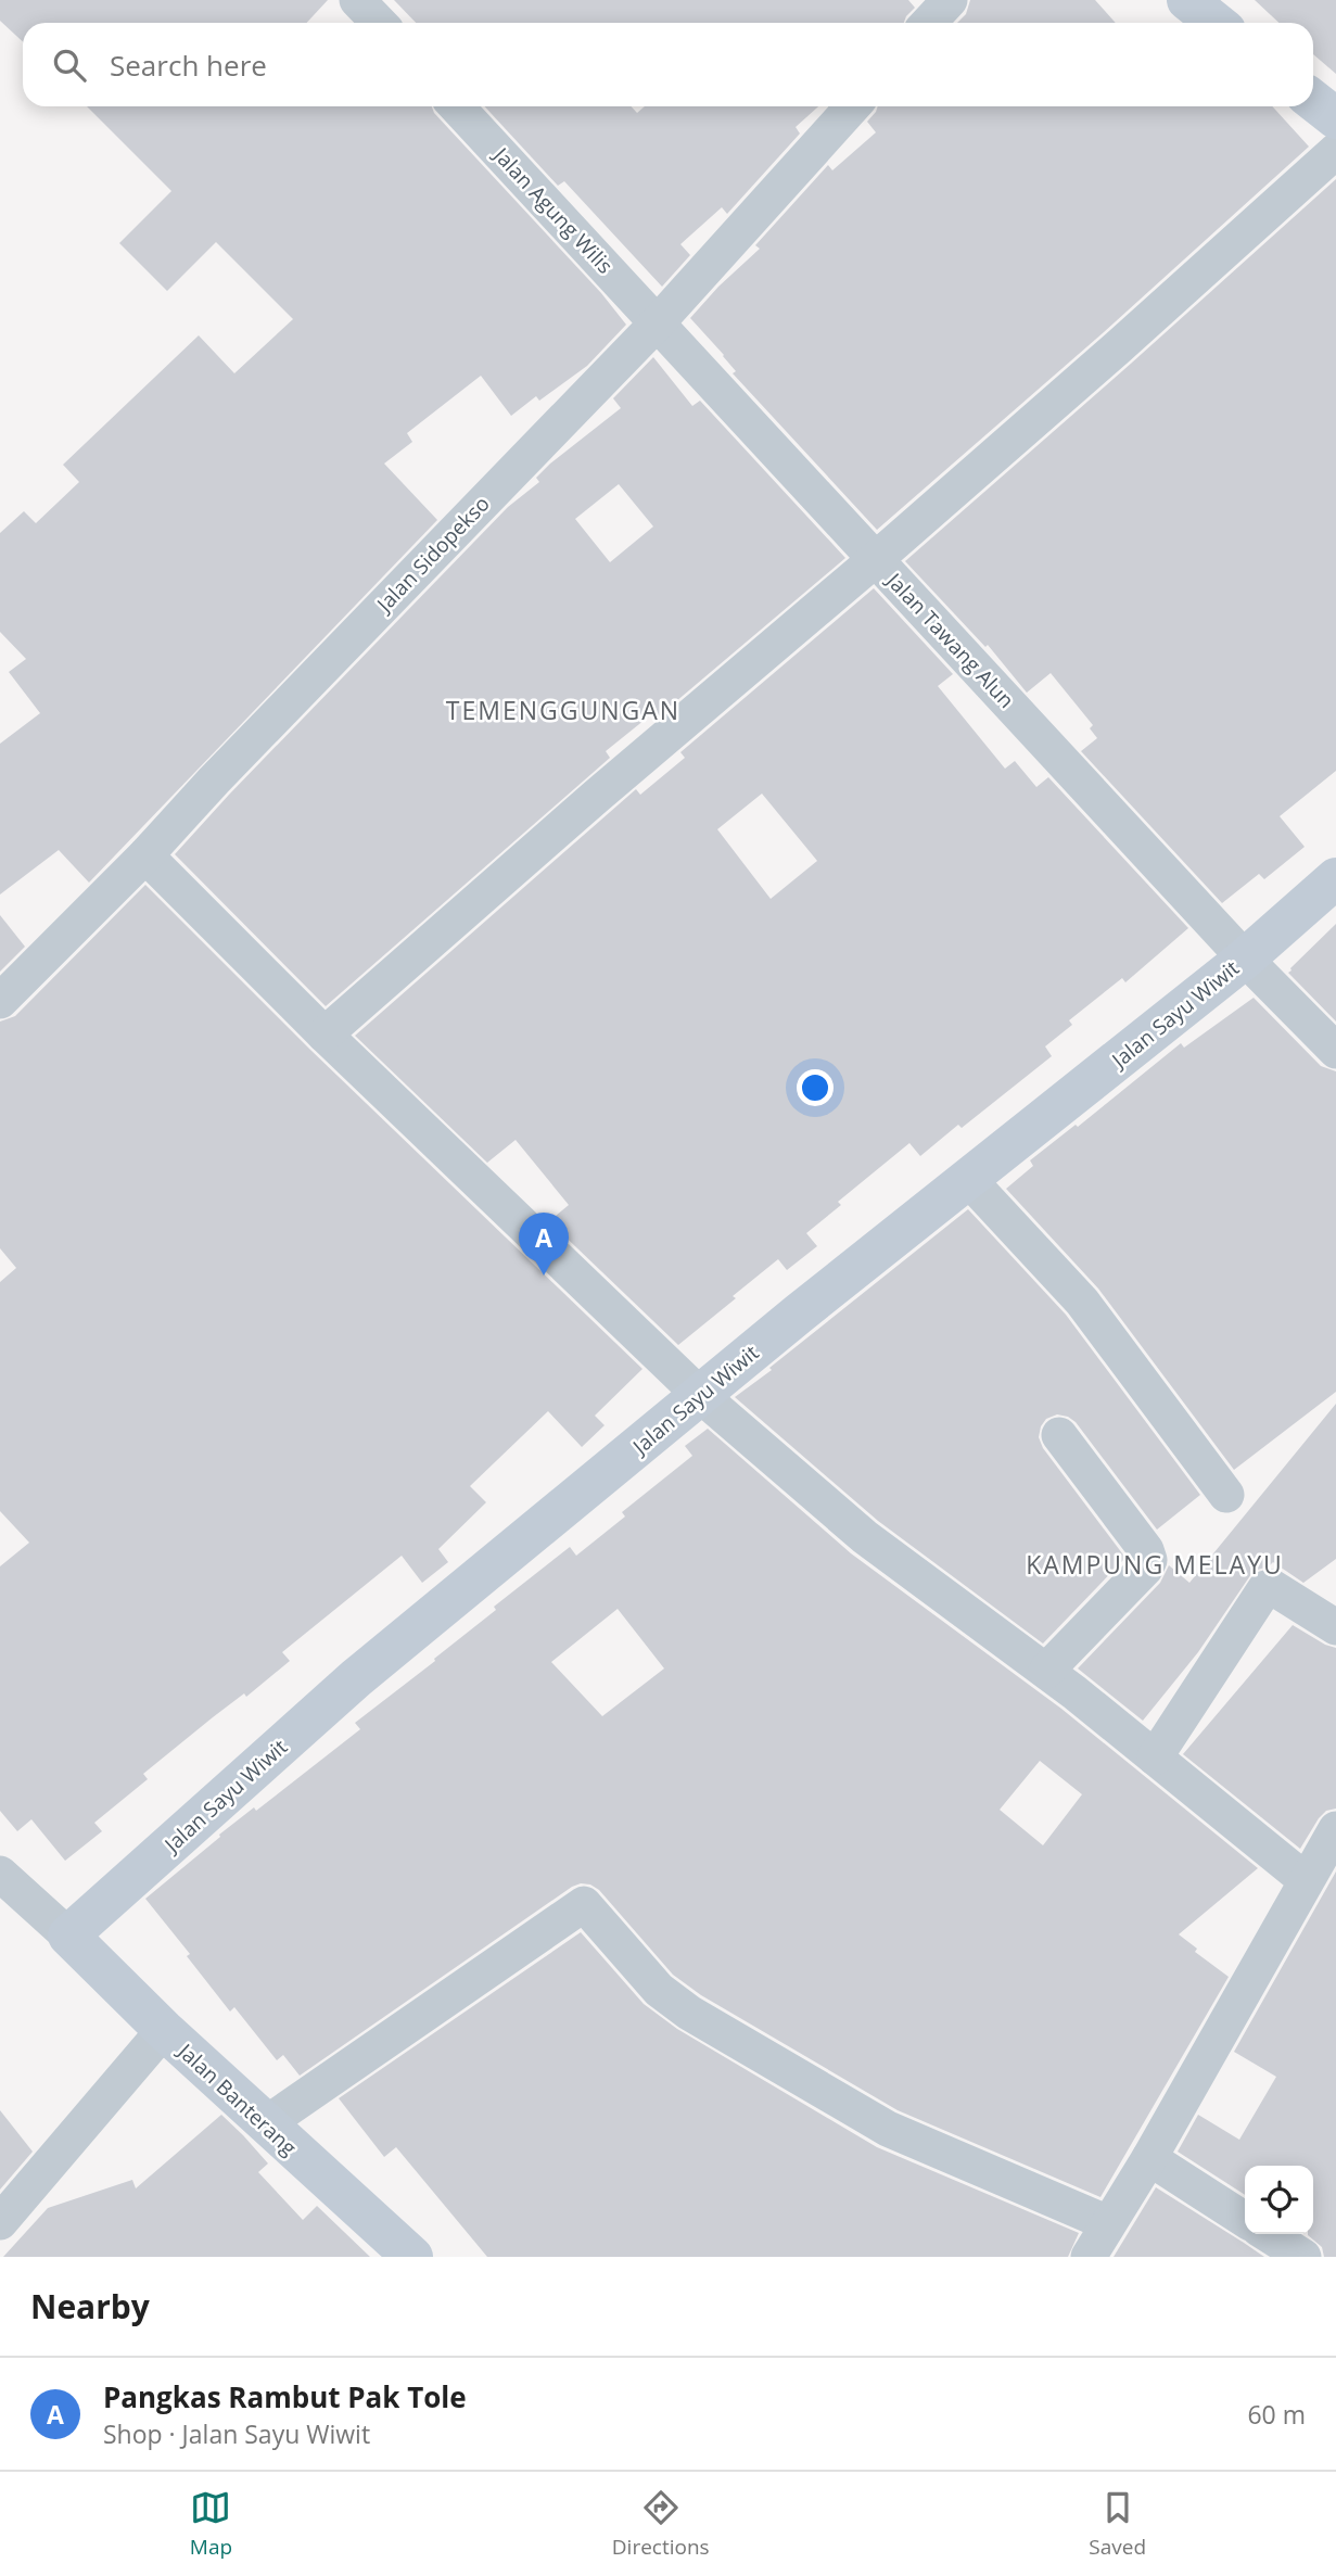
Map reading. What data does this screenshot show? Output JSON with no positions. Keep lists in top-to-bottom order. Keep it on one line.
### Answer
{"streets":{"main road":["Jalan Sayu Wiwit","Jalan Banterang"],"street":["Jalan Agung Wilis","Jalan Sidopekso","Jalan Tawang Alun"]},"crossings":[["Jalan Agung Wilis","Jalan Sidopekso"],["Jalan Agung Wilis","Jalan Tawang Alun"],["Jalan Sidopekso","Jalan Tawang Alun"],["Jalan Tawang Alun","Jalan Sayu Wiwit"],["Jalan Sayu Wiwit","Jalan Banterang"]],"districts":["TEMENGGUNGAN","KAMPUNG MELAYU"],"page":{"search":"Search here","pins":"A","heading":"Nearby","list":[{"mark":"A","name":"Pangkas Rambut Pak Tole","note":"Shop · Jalan Sayu Wiwit","value":"60 m"}],"nav":["Map","Directions","Saved"]}}
